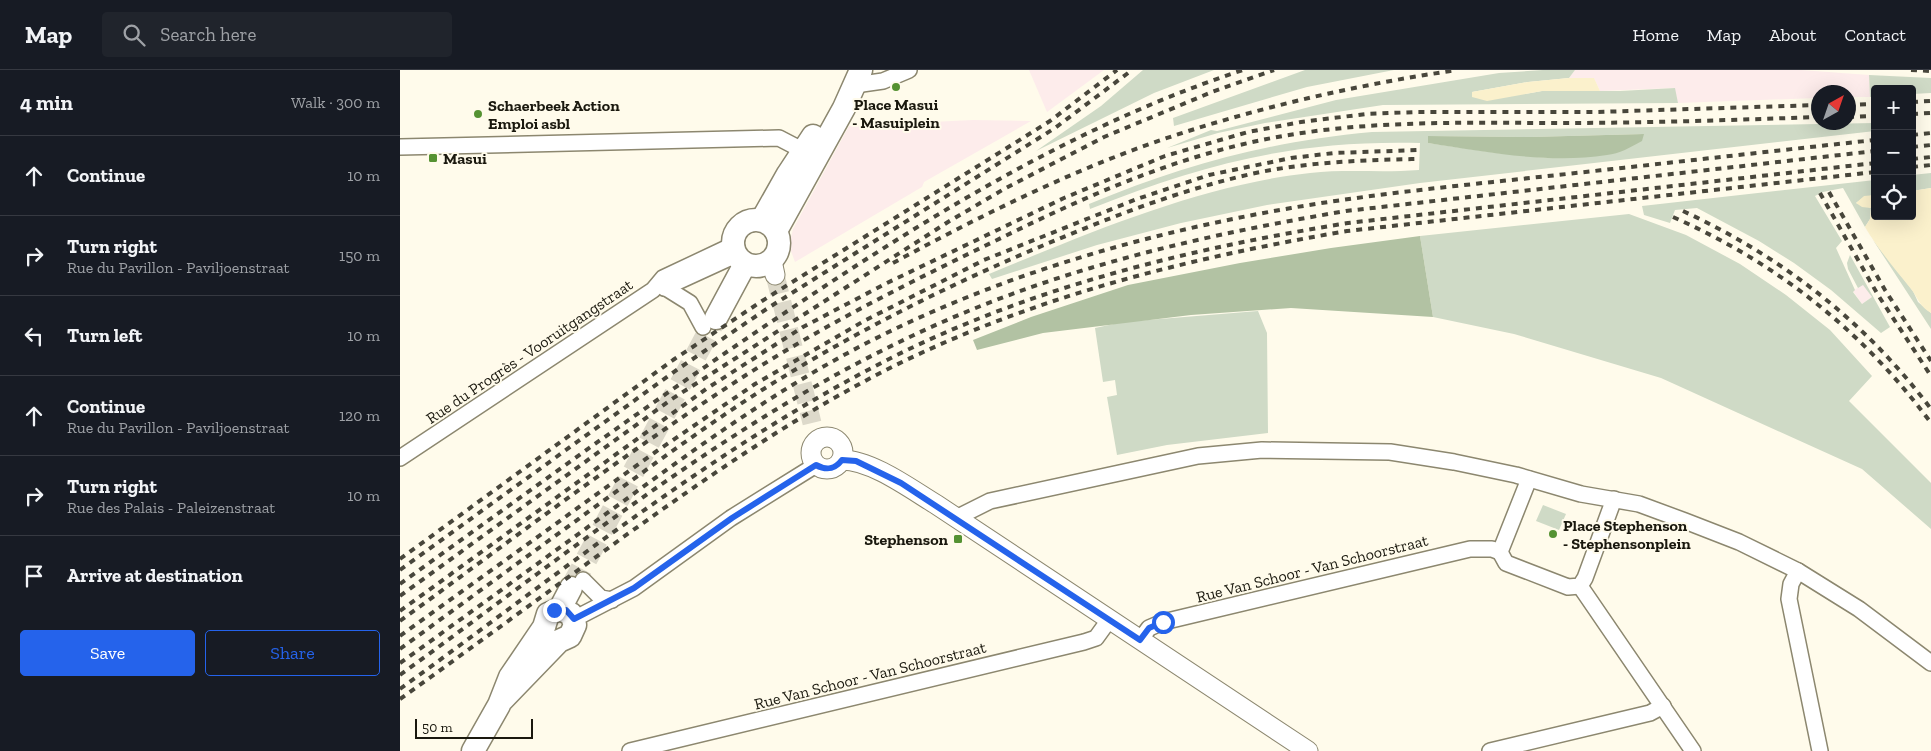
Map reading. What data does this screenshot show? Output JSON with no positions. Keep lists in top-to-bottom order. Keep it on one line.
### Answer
{"streets":{"street":["Rue du Progrès - Vooruitgangstraat","Rue Van Schoor - Van Schoorstraat"]},"places":{"other":["Place Masui - Masuiplein","Schaerbeek Action Emploi asbl","Place Stephenson - Stephensonplein"],"transit":["Masui","Stephenson"]},"scale_bar":"50 m","north":"top right","page":{"header":"Map","search":"Search here","nav":["Home","Map","About","Contact"],"heading":["4 min","Walk · 300 m"],"map_buttons":["+","−"],"list":[["Continue","10 m"],["Turn right","Rue du Pavillon - Paviljoenstraat","150 m"],["Turn left","10 m"],["Continue","Rue du Pavillon - Paviljoenstraat","120 m"],["Turn right","Rue des Palais - Paleizenstraat","10 m"],"Arrive at destination"],"buttons":["Save","Share"],"scale":"50 m"}}
